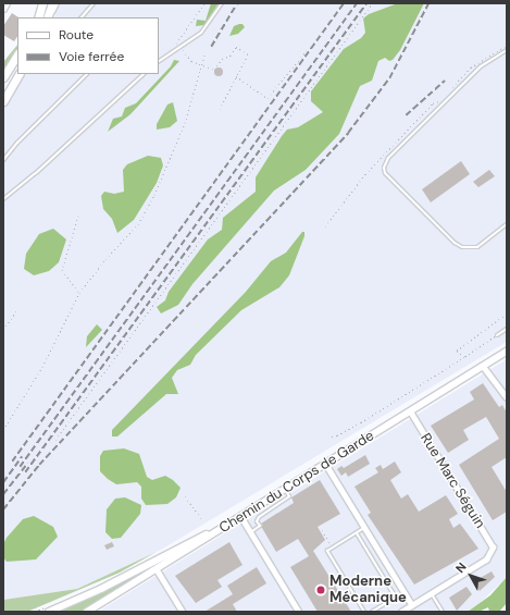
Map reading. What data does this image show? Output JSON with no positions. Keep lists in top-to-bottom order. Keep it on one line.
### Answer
{"streets":{"street":["Rue Marc Séguin","Chemin du Corps de Garde"]},"crossings":[["Rue Marc Séguin","Chemin du Corps de Garde"]],"places":["Moderne Mécanique"],"legend":["Route","Voie ferrée"],"north":"top left"}
